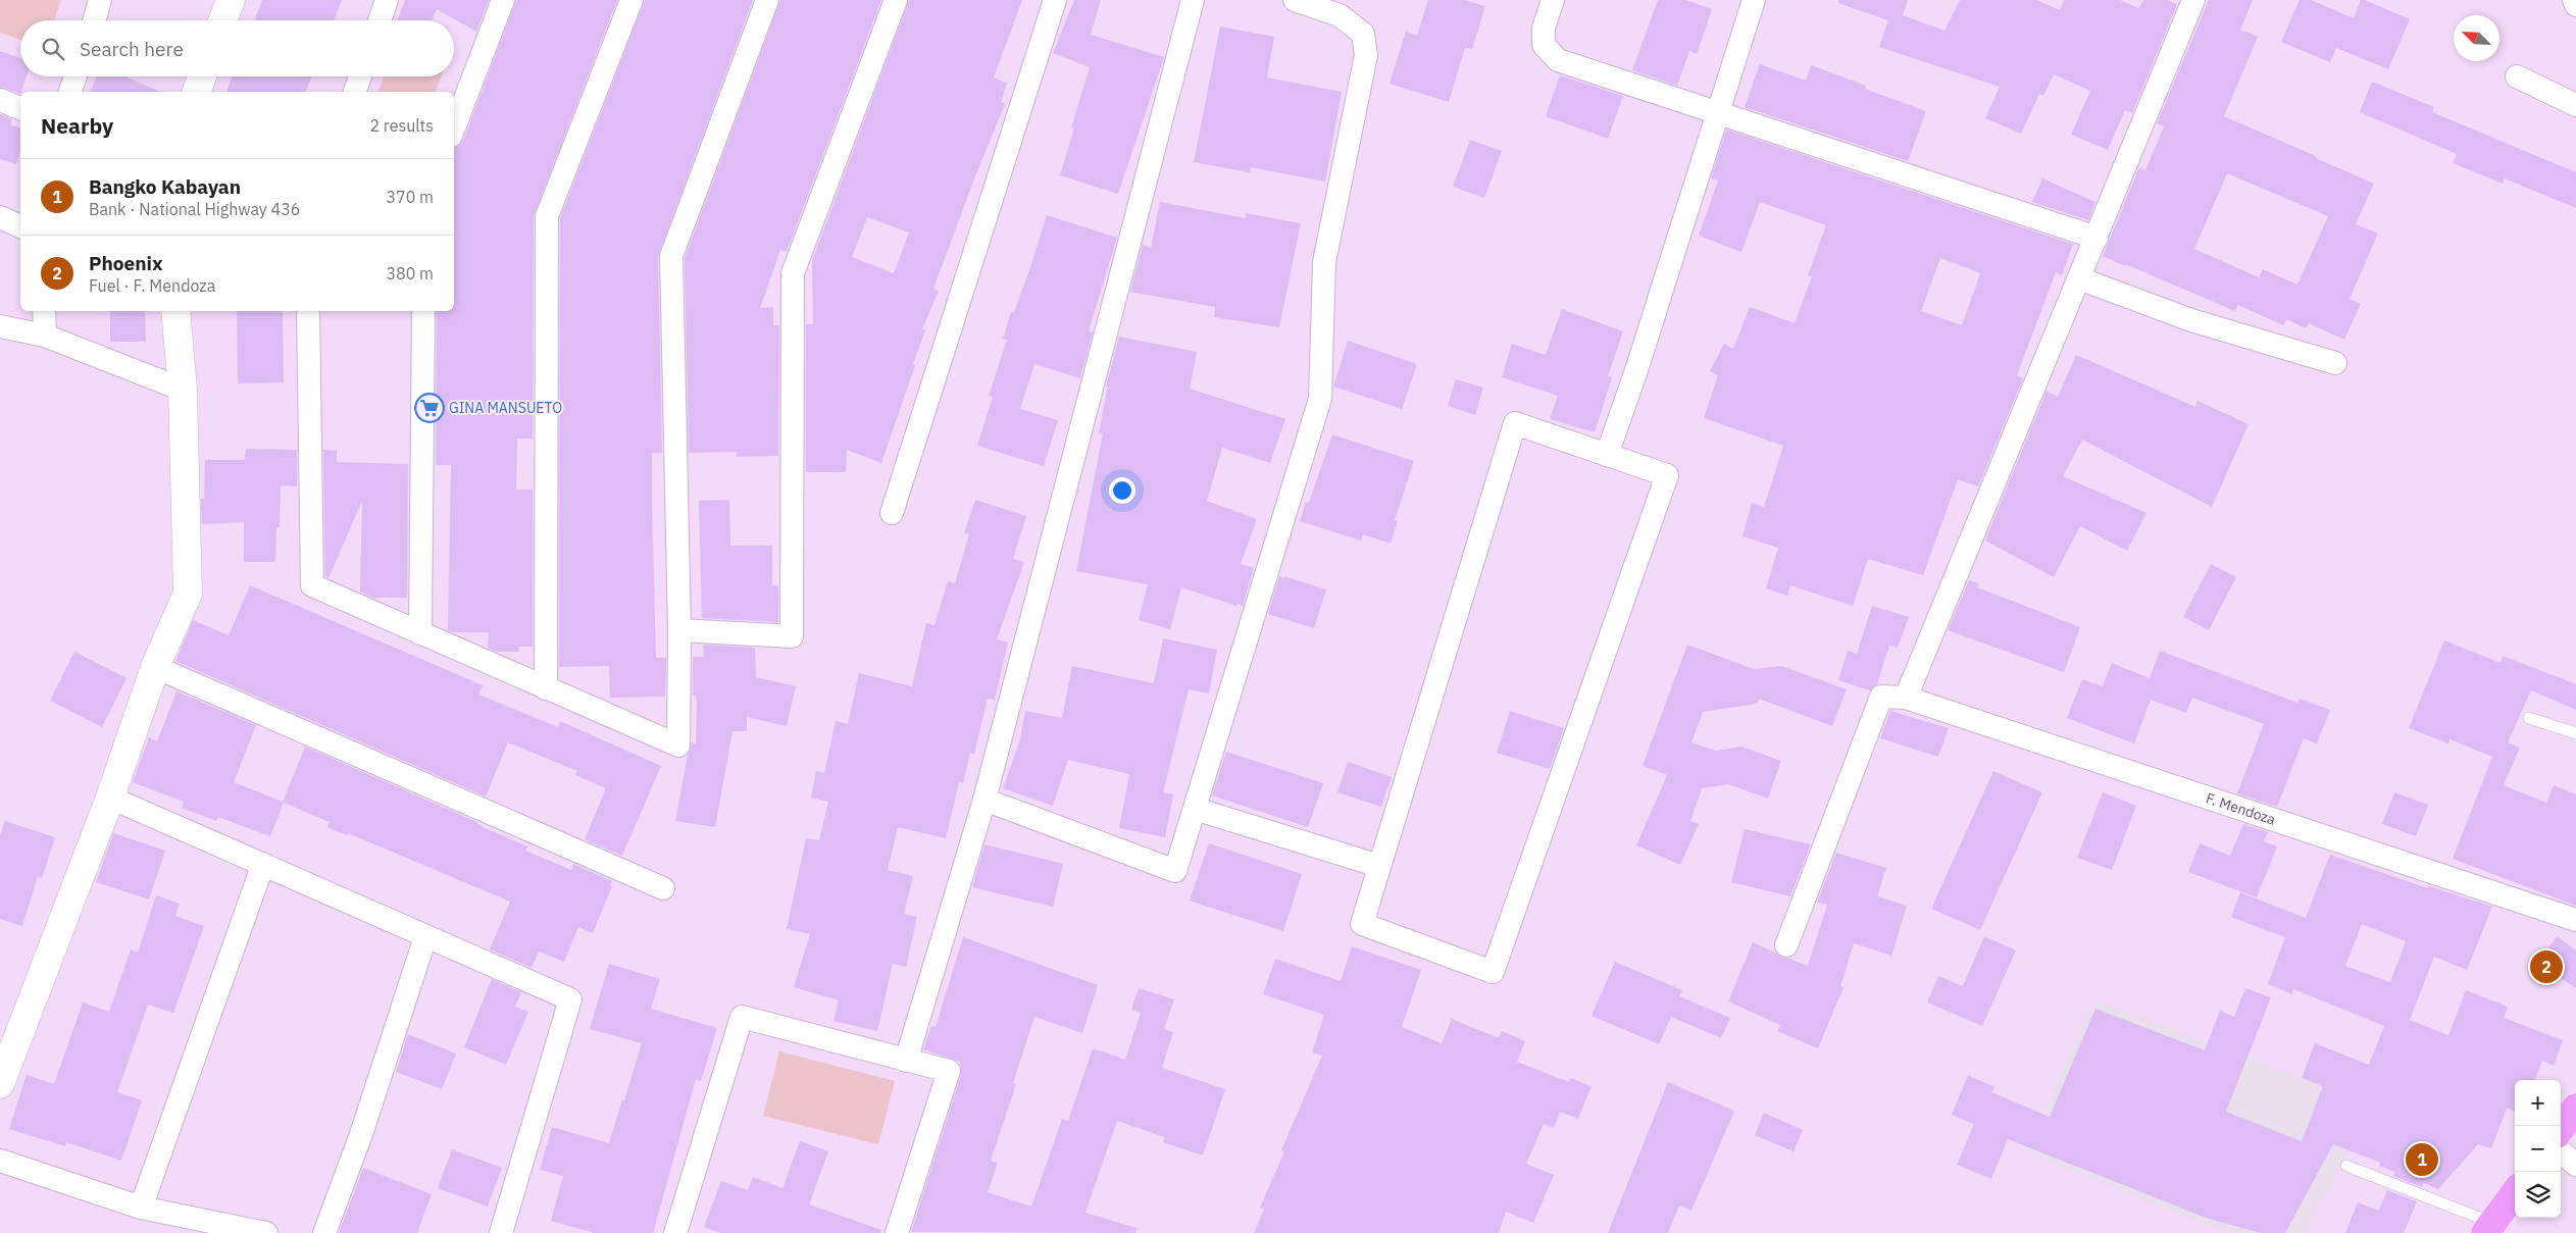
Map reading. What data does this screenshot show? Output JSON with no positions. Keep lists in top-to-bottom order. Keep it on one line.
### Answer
{"streets":{"street":["F. Mendoza"]},"places":{"supermarket":["GINA MANSUETO"]},"north":"top left","page":{"search":"Search here","heading":["Nearby","2 results"],"list":[{"mark":"1","name":"Bangko Kabayan","note":"Bank · National Highway 436","value":"370 m"},{"mark":"2","name":"Phoenix","note":"Fuel · F. Mendoza","value":"380 m"}],"pins":["2","1"],"map_buttons":["+","−"]}}
